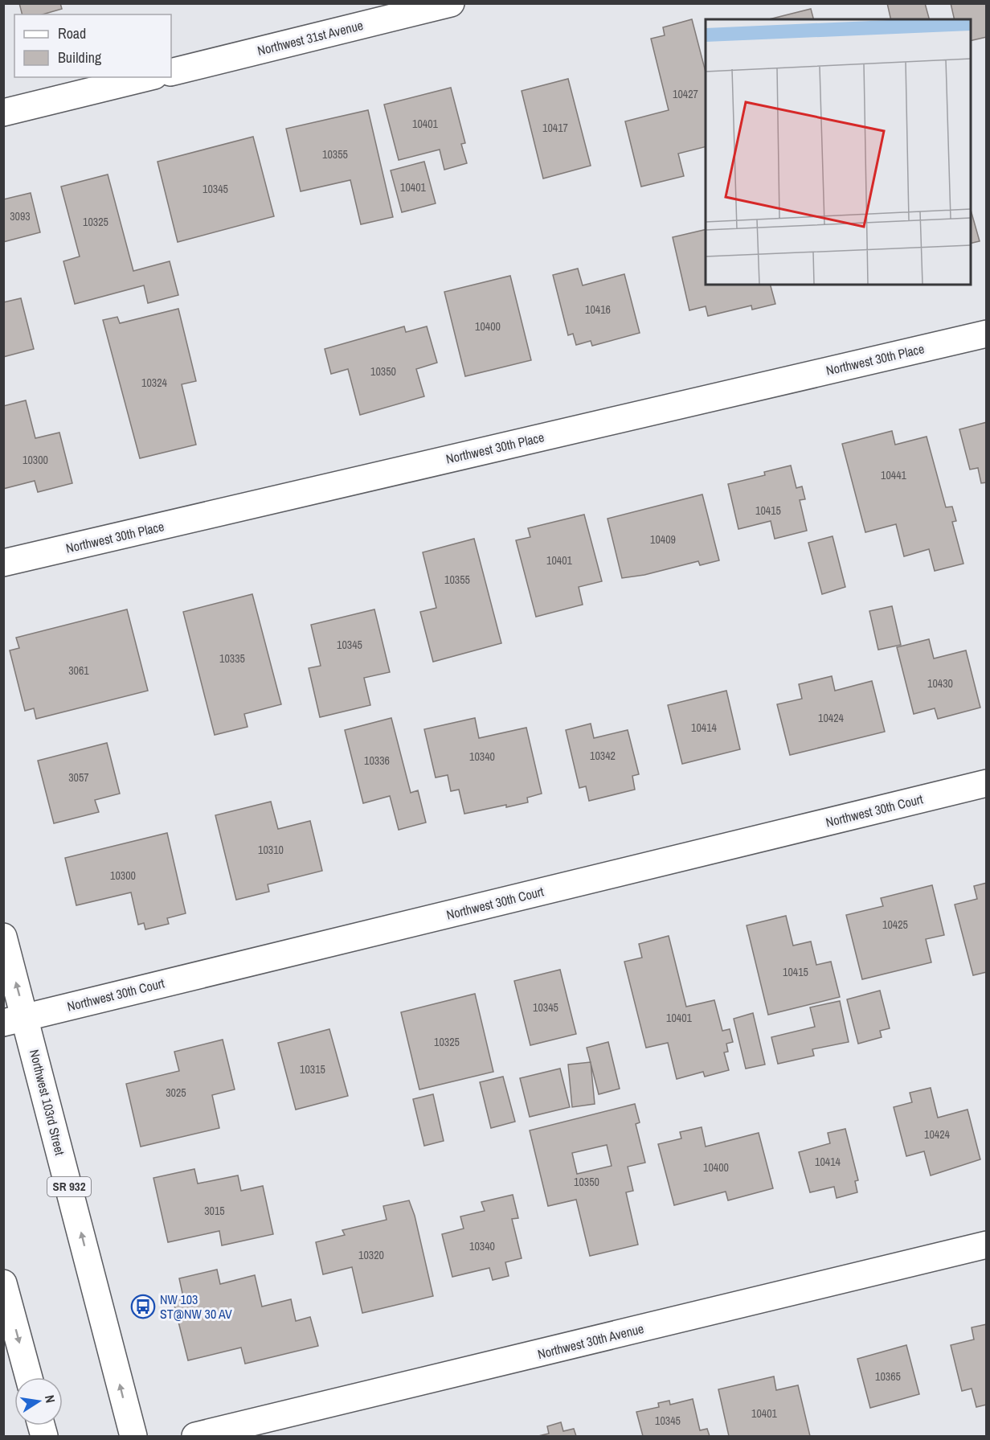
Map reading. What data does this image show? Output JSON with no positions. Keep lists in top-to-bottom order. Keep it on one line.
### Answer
{"streets":{"street":["Northwest 31st Avenue","Northwest 30th Place","Northwest 30th Court","Northwest 103rd Street","SR 932","Northwest 30th Avenue"]},"crossings":[["Northwest 30th Court","Northwest 103rd Street"]],"one_way":["Northwest 103rd Street"],"places":{"bus stop":["NW 103 ST@NW 30 AV"]},"house_numbers":["10427","10401","10417","10355","10401","10345","3093","10325","10416","10400","10350","10324","10300","10441","10415","10409","10401","10355","10345","10335","3061","10430","10424","10414","10342","10340","10336","3057","10310","10300","10425","10415","10345","10401","10325","10315","3025","10424","10414","10400","10350","3015","10340","10320","10365","10401","10345"],"legend":["Road","Building"],"north":"right"}
